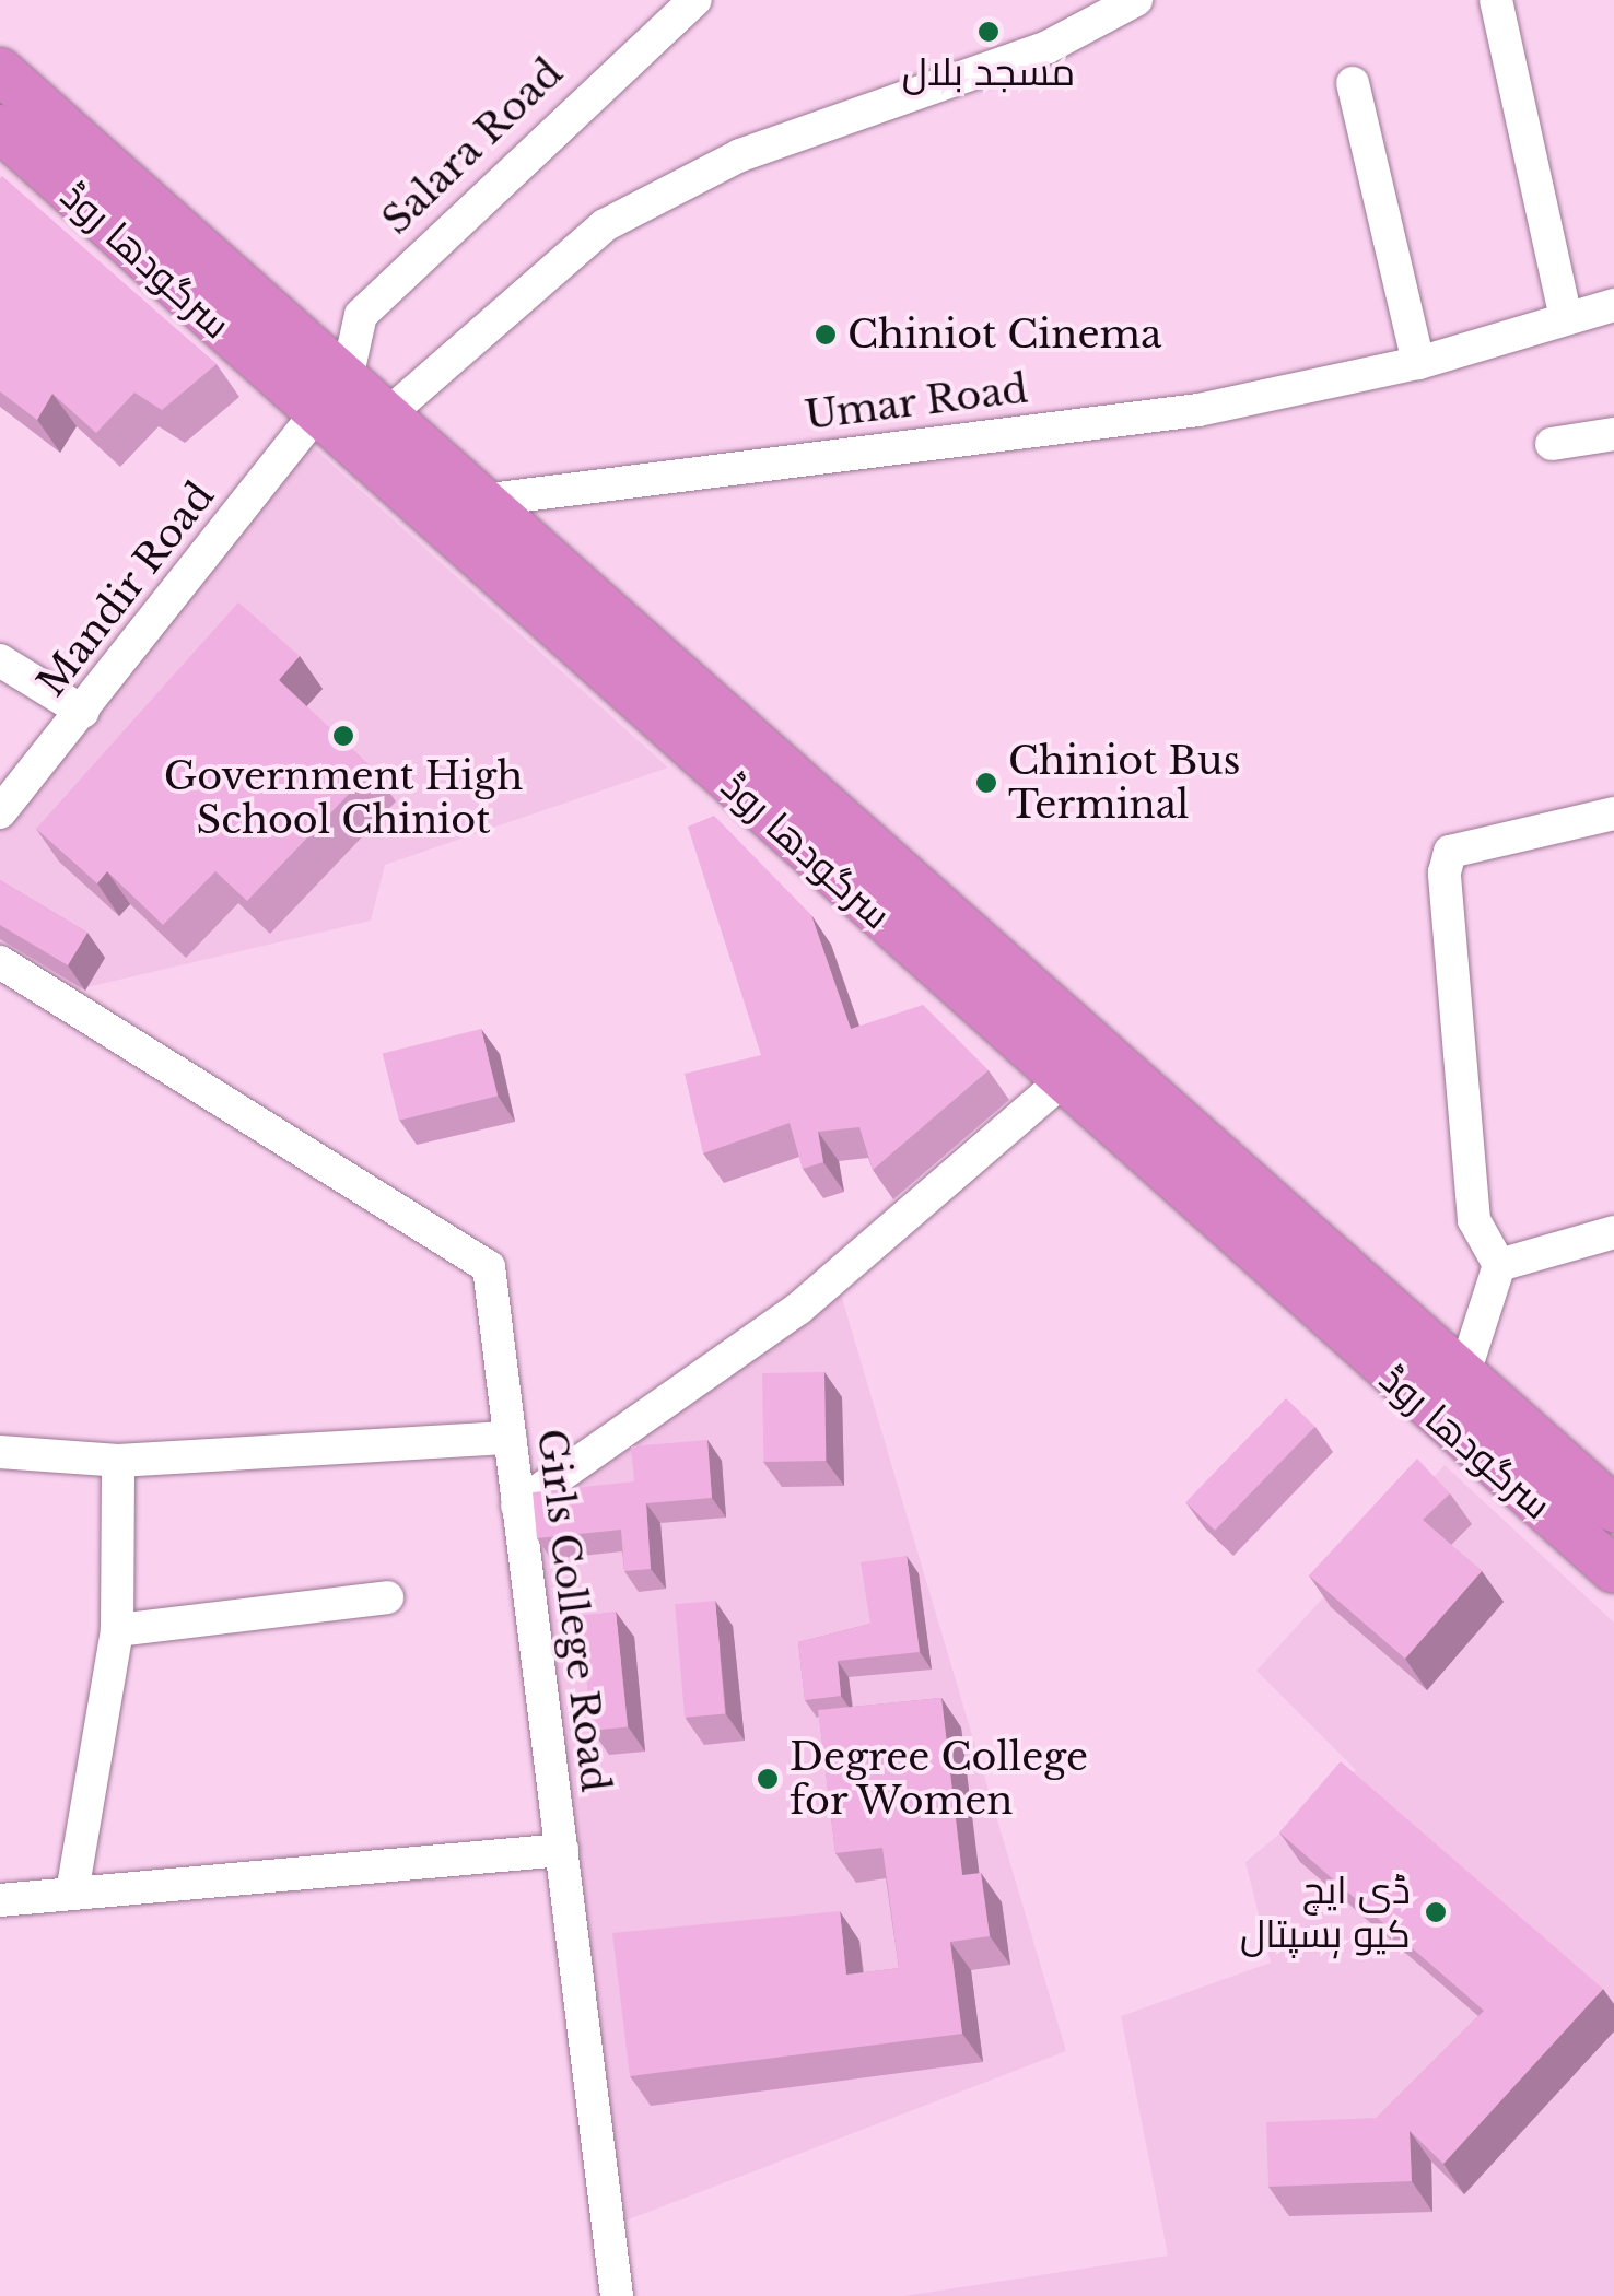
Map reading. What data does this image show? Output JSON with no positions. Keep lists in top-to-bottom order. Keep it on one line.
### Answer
{"streets":{"highway":["سرگودھا روڈ"],"street":["Salara Road","Umar Road","Mandir Road","Girls College Road"]},"crossings":[["Salara Road","سرگودھا روڈ"],["سرگودھا روڈ","Umar Road"],["سرگودھا روڈ","Mandir Road"]],"places":["مسجد بلال","Chiniot Cinema","Government High School Chiniot","Chiniot Bus Terminal","Degree College for Women","ڈی ایچ کیو ہسپتال"]}
